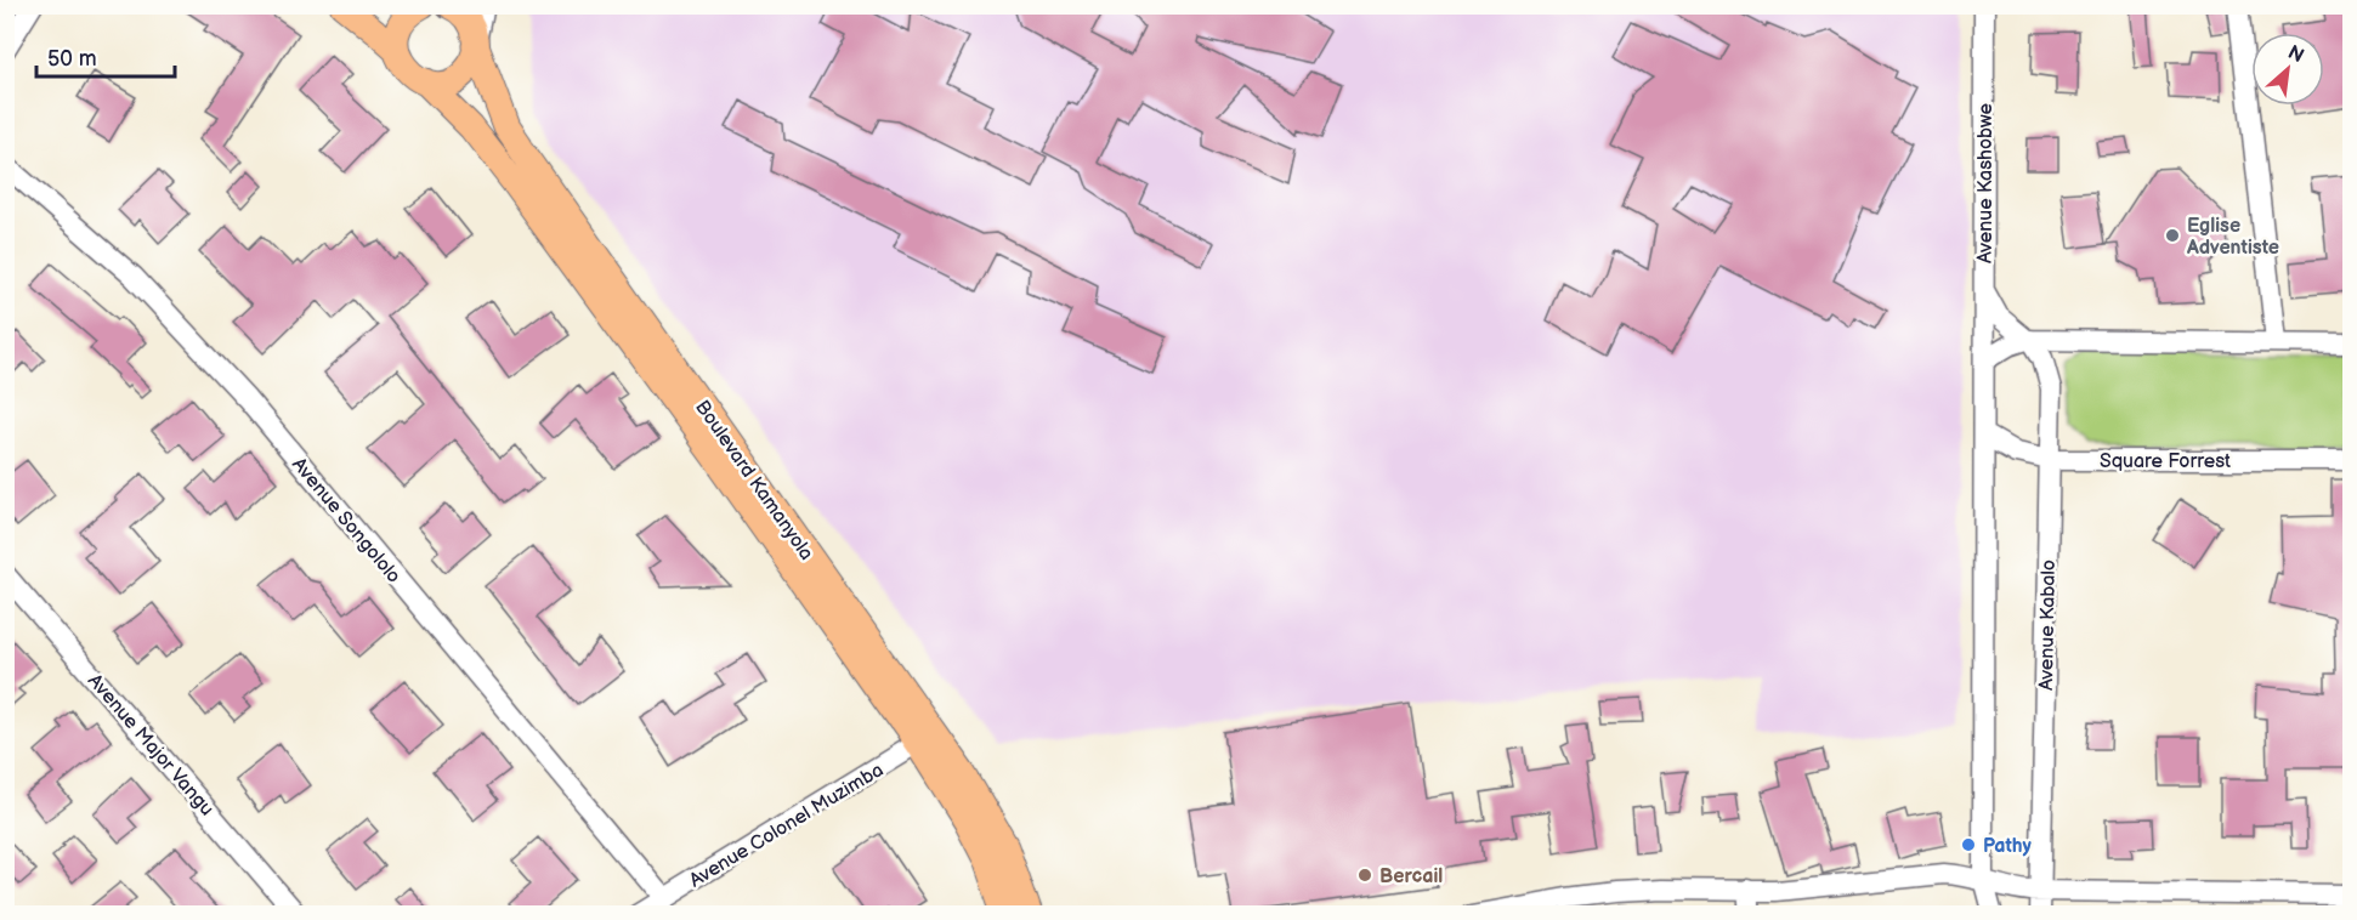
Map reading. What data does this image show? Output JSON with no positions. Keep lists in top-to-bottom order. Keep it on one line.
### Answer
{"streets":{"main road":["Boulevard Kamanyola"],"street":["Avenue Kashobwe","Square Forrest","Avenue Songololo","Avenue Kabalo","Avenue Major Vangu","Avenue Colonel Muzimba"]},"crossings":[["Square Forrest","Avenue Kabalo"],["Boulevard Kamanyola","Avenue Colonel Muzimba"],["Avenue Songololo","Avenue Colonel Muzimba"]],"places":["Eglise Adventiste","Pathy","Bercail"],"scale_bar":"50 m","north":"top right"}
